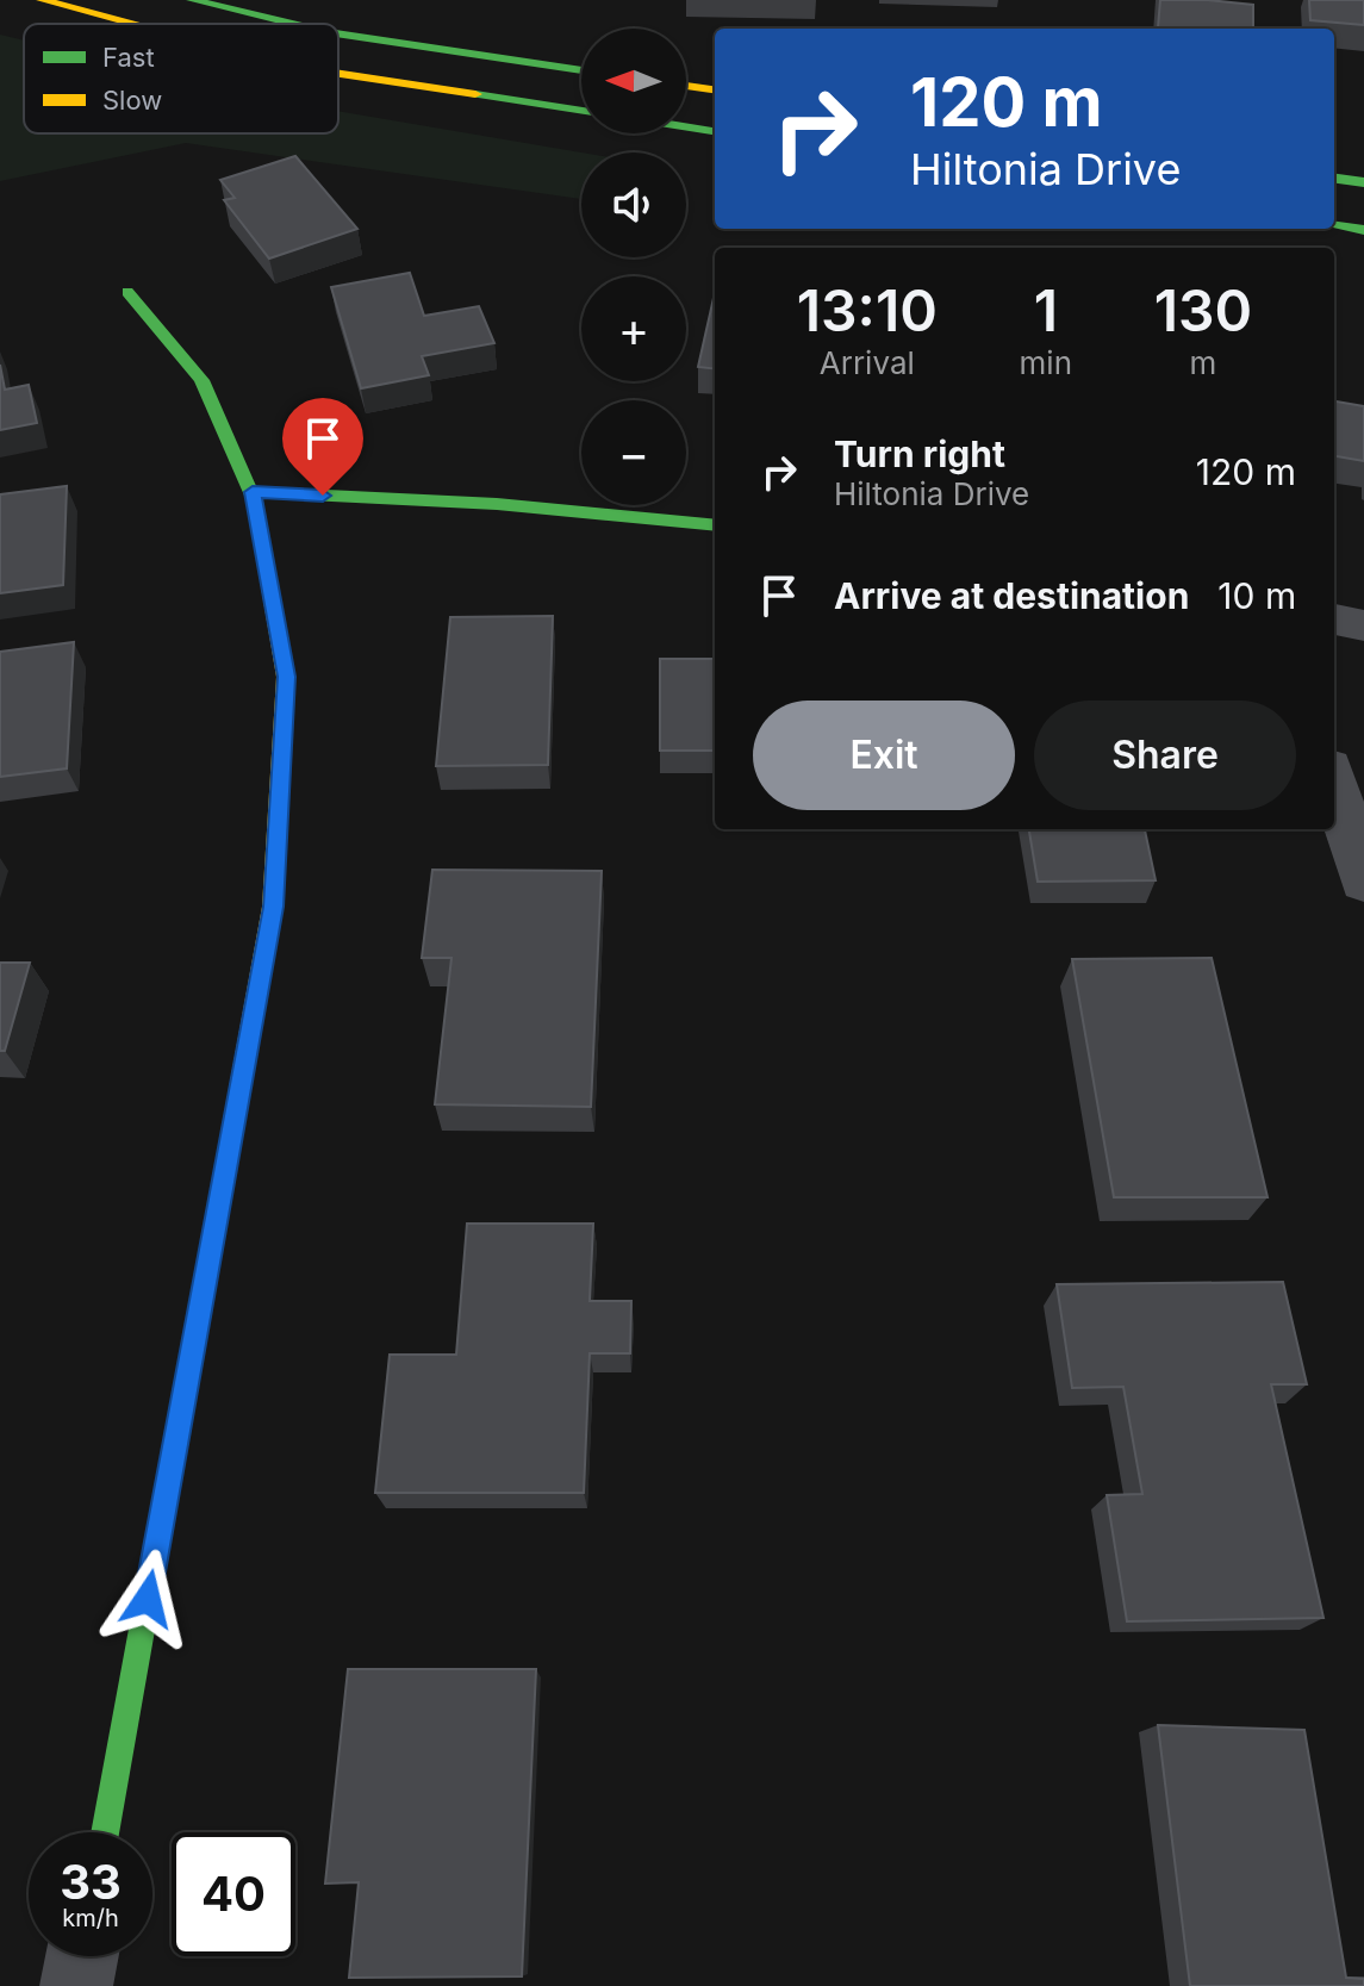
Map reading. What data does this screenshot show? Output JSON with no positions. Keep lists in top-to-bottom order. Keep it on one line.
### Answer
{"legend":["Fast","Slow"],"north":"left","page":{"map_buttons":["+","−"],"turn":["120 m","Hiltonia Drive"],"eta":["13:10","Arrival","1","min","130","m"],"list":[{"name":"Turn right","note":"Hiltonia Drive","value":"120 m"},{"name":"Arrive at destination","value":"10 m"}],"buttons":["Exit","Share"],"speed":"33 km/h","limit":"40"}}
